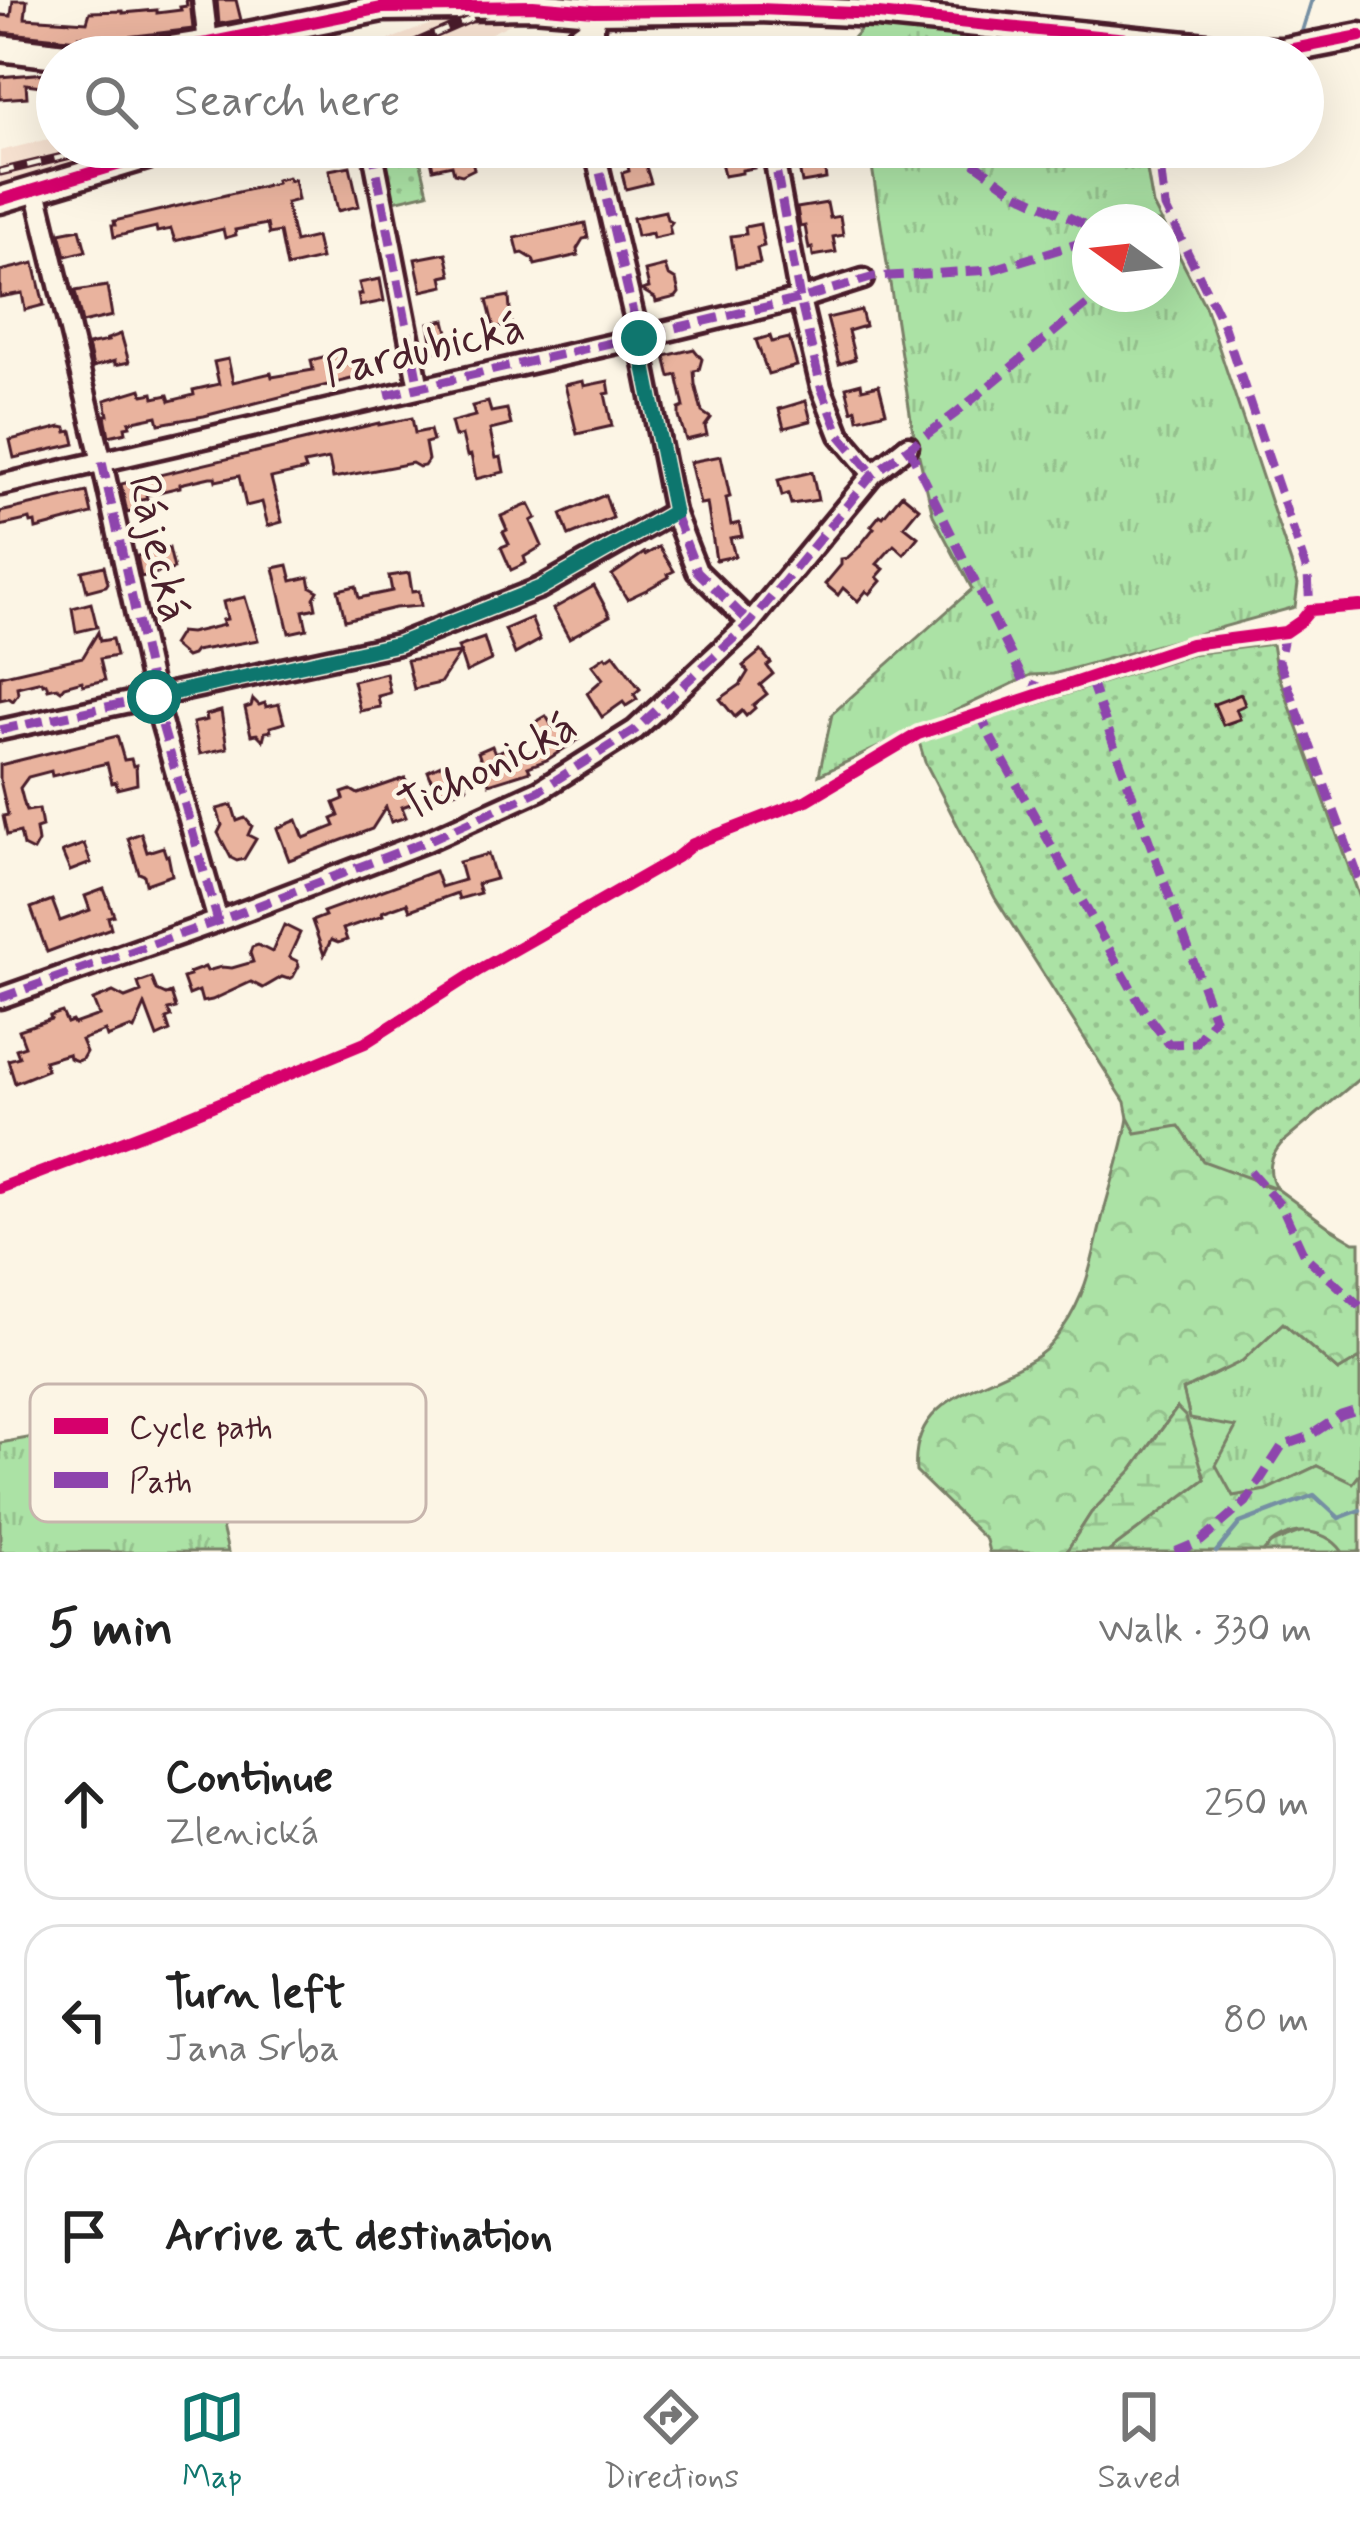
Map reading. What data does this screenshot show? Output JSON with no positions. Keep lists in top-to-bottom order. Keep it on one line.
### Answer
{"streets":{"street":["Pardubická","Rájecká","Tichonická"]},"crossings":[["Pardubická","Rájecká"],["Rájecká","Tichonická"]],"legend":["Cycle path","Path"],"north":"left","page":{"search":"Search here","heading":["5 min","Walk · 330 m"],"list":[["Continue","Zlenická","250 m"],["Turn left","Jana Srba","80 m"],"Arrive at destination"],"nav":["Map","Directions","Saved"]}}
